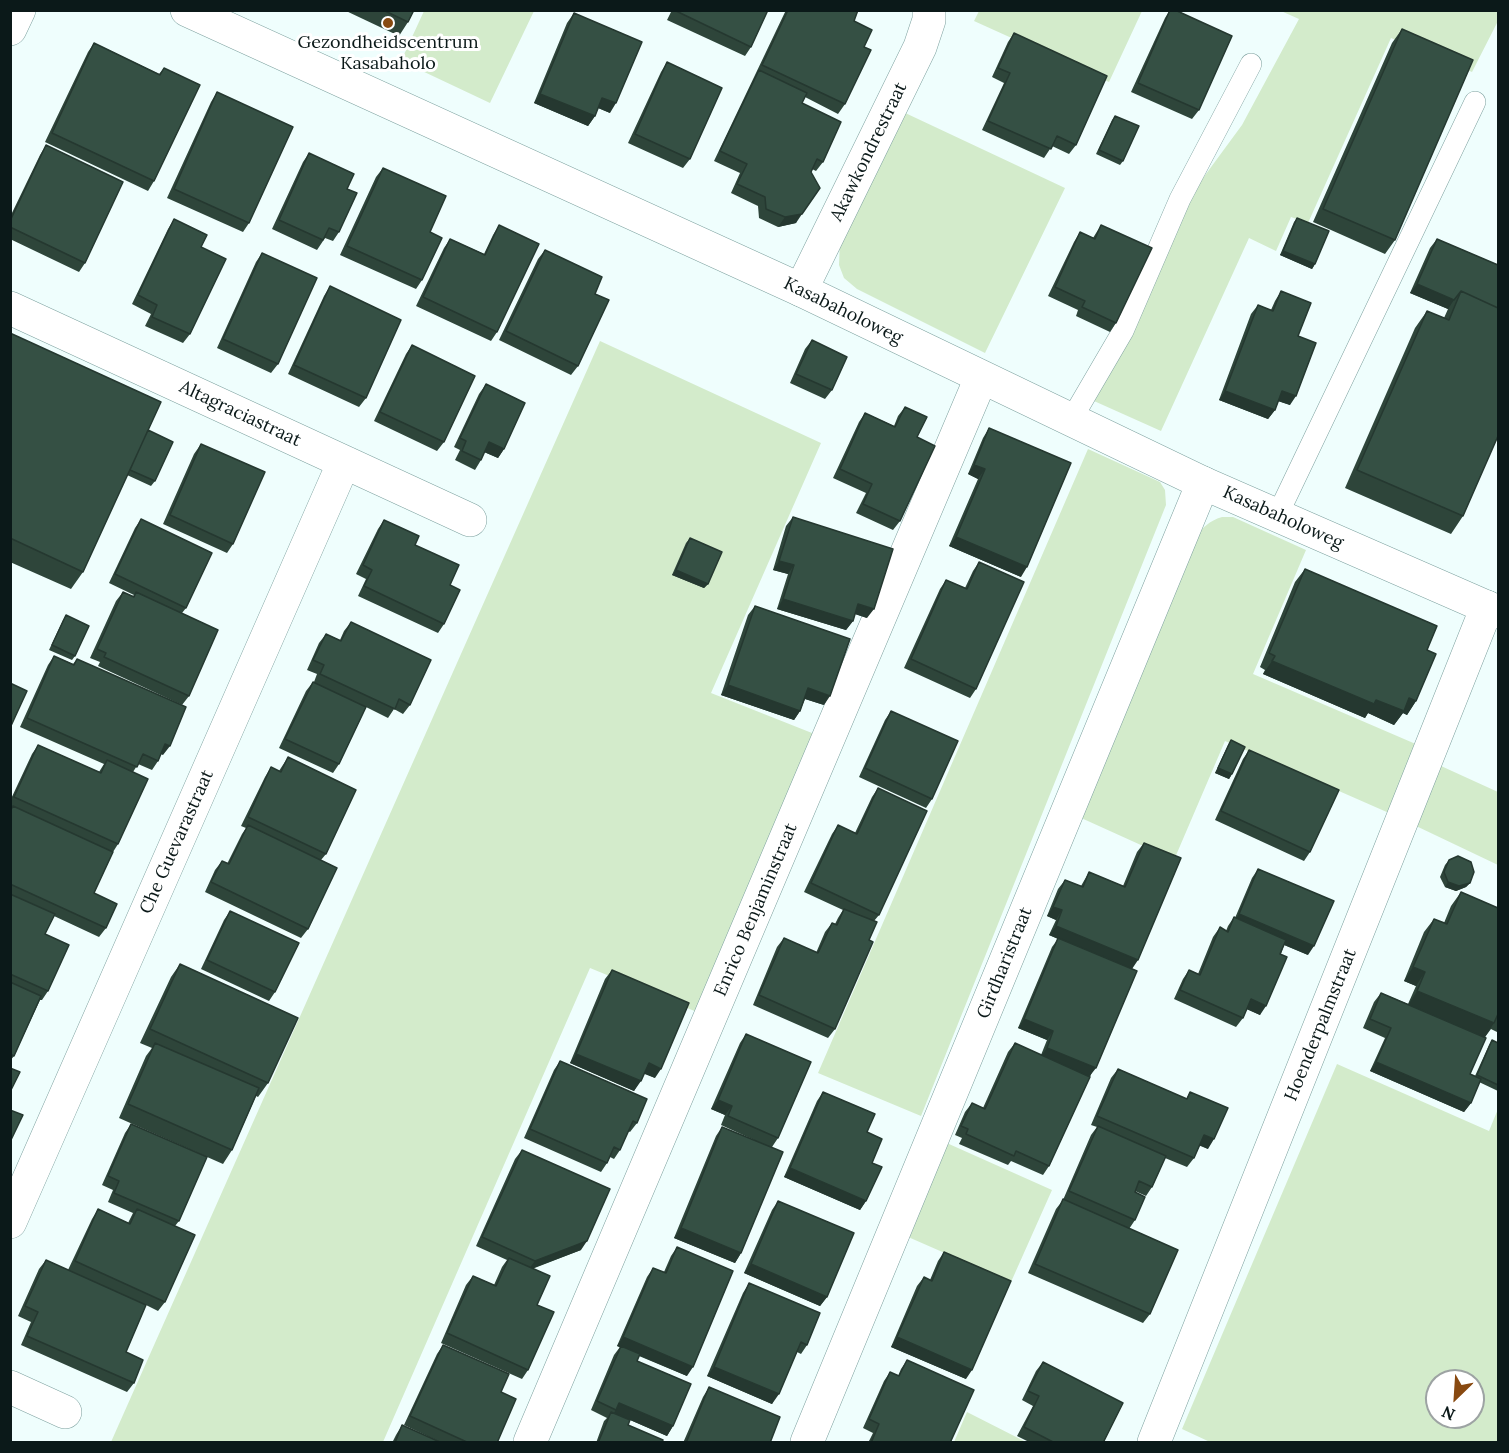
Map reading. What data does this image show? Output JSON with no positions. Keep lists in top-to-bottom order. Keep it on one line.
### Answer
{"streets":{"street":["Akawkondrestraat","Kasabaholoweg","Altagraciastraat","Che Guevarastraat","Enrico Benjaminstraat","Girdharistraat","Hoenderpalmstraat"]},"crossings":[["Akawkondrestraat","Kasabaholoweg"],["Kasabaholoweg","Enrico Benjaminstraat"],["Kasabaholoweg","Girdharistraat"],["Kasabaholoweg","Hoenderpalmstraat"],["Altagraciastraat","Che Guevarastraat"]],"places":["Gezondheidscentrum Kasabaholo"],"north":"bottom left"}
